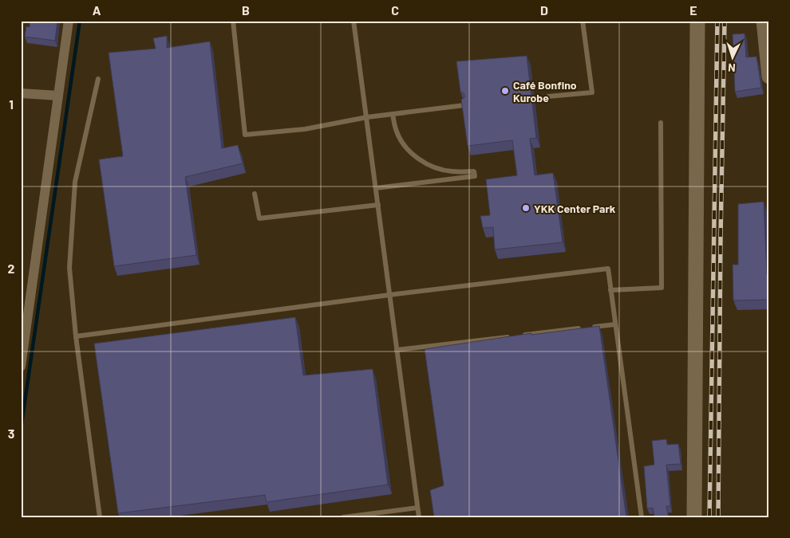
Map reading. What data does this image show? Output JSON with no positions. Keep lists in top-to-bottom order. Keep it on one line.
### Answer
{"places":["Café Bonfino Kurobe","YKK Center Park"],"north":"bottom","grid":{"columns":["A","B","C","D","E"],"rows":["1","2","3"]}}
